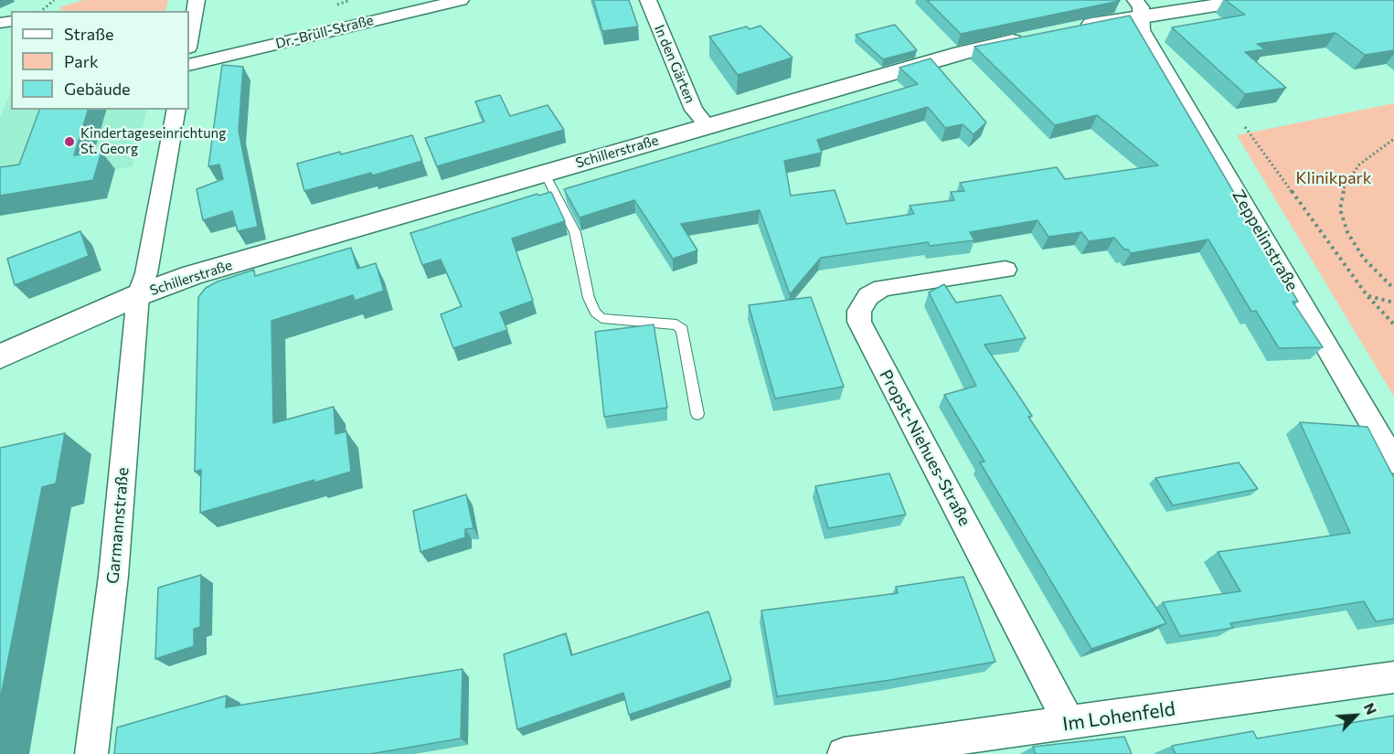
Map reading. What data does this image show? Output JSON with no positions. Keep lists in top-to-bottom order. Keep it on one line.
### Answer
{"streets":{"street":["Dr.-Brüll-Straße","In den Gärten","Schillerstraße","Zeppelinstraße","Propst-Niehues-Straße","Garmannstraße","Im Lohenfeld"]},"crossings":[["In den Gärten","Schillerstraße"],["Schillerstraße","Garmannstraße"],["Propst-Niehues-Straße","Im Lohenfeld"]],"parks":["Klinikpark"],"places":["Kindertageseinrichtung St. Georg"],"legend":["Straße","Park","Gebäude"],"north":"top right"}
